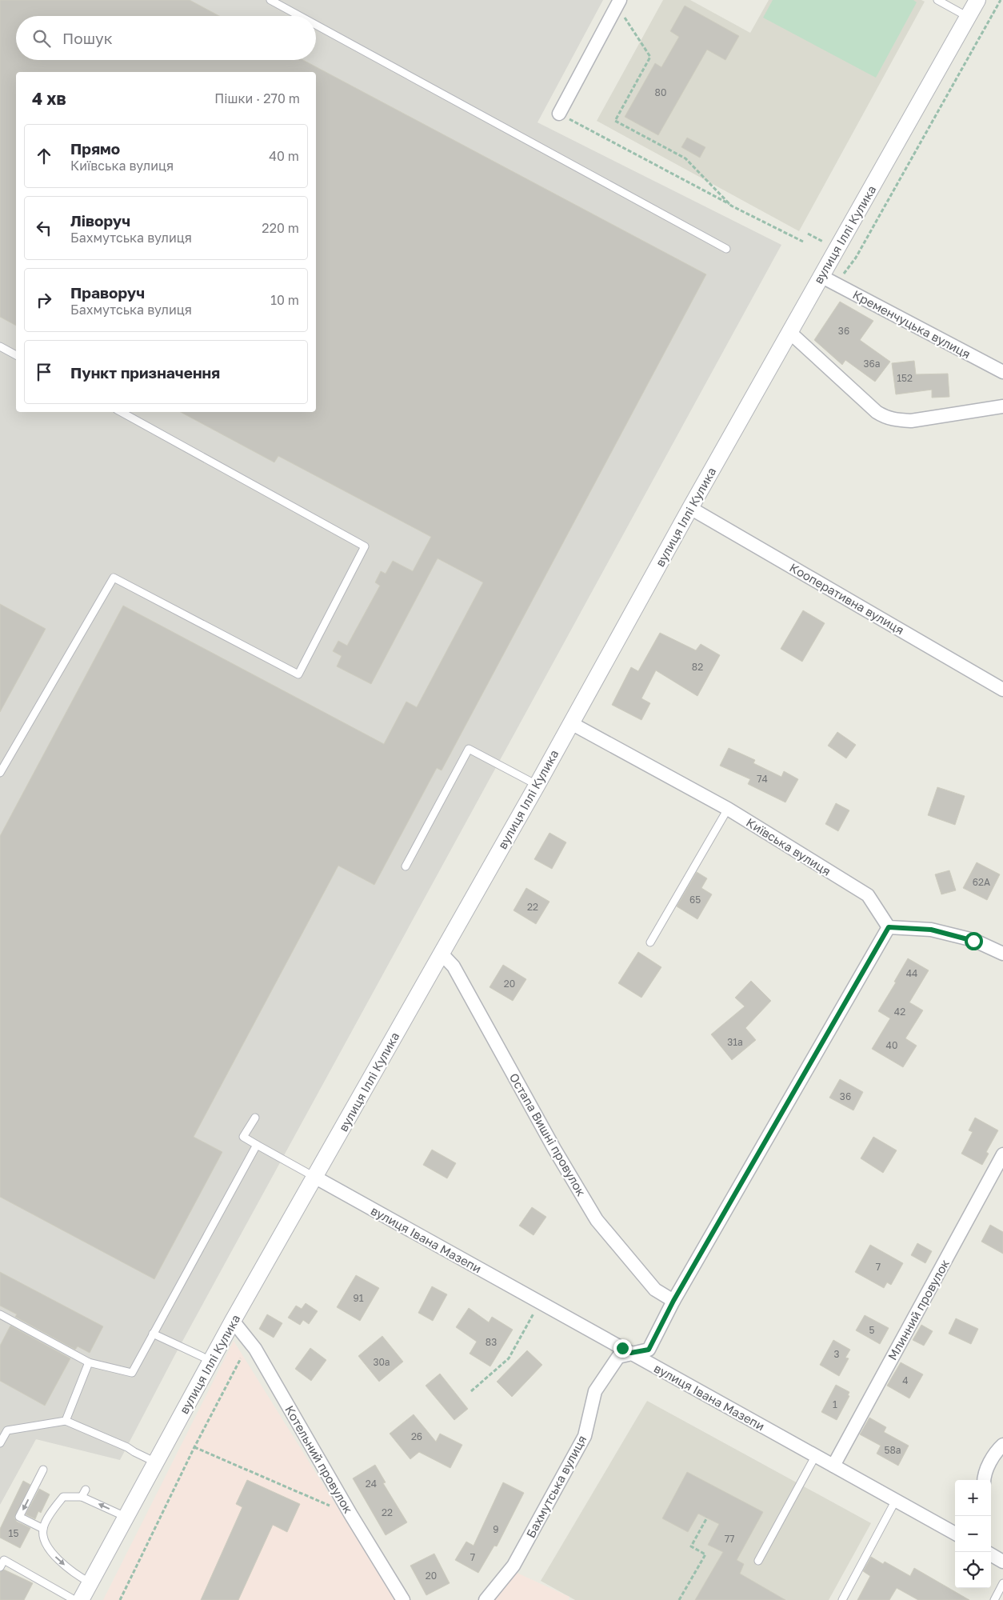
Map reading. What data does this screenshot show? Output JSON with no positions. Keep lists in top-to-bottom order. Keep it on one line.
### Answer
{"streets":{"street":["вулиця Іллі Кулика","Кременчуцька вулиця","Кооперативна вулиця","Київська вулиця","Остапа Вишні провулок","вулиця Івана Мазепи","Млинний провулок","Котельний провулок","Бахмутська вулиця"]},"crossings":[["вулиця Іллі Кулика","Кременчуцька вулиця"],["вулиця Іллі Кулика","Кооперативна вулиця"],["вулиця Іллі Кулика","Київська вулиця"],["вулиця Іллі Кулика","Остапа Вишні провулок"],["вулиця Іллі Кулика","вулиця Івана Мазепи"],["вулиця Іллі Кулика","Котельний провулок"],["Київська вулиця","Бахмутська вулиця"],["Остапа Вишні провулок","Бахмутська вулиця"],["вулиця Івана Мазепи","Млинний провулок"],["вулиця Івана Мазепи","Бахмутська вулиця"]],"house_numbers":["80","36","36а","152","82","74","62А","65","22","44","20","42","31а","40","36","7","91","5","83","3","30а","4","1","26","58а","24","22","9","15","77","7","20"],"page":{"search":"Пошук","heading":["4 хв","Пішки · 270 m"],"list":[["Прямо","Київська вулиця","40 m"],["Ліворуч","Бахмутська вулиця","220 m"],["Праворуч","Бахмутська вулиця","10 m"],"Пункт призначення"],"map_buttons":["+","−"]}}
